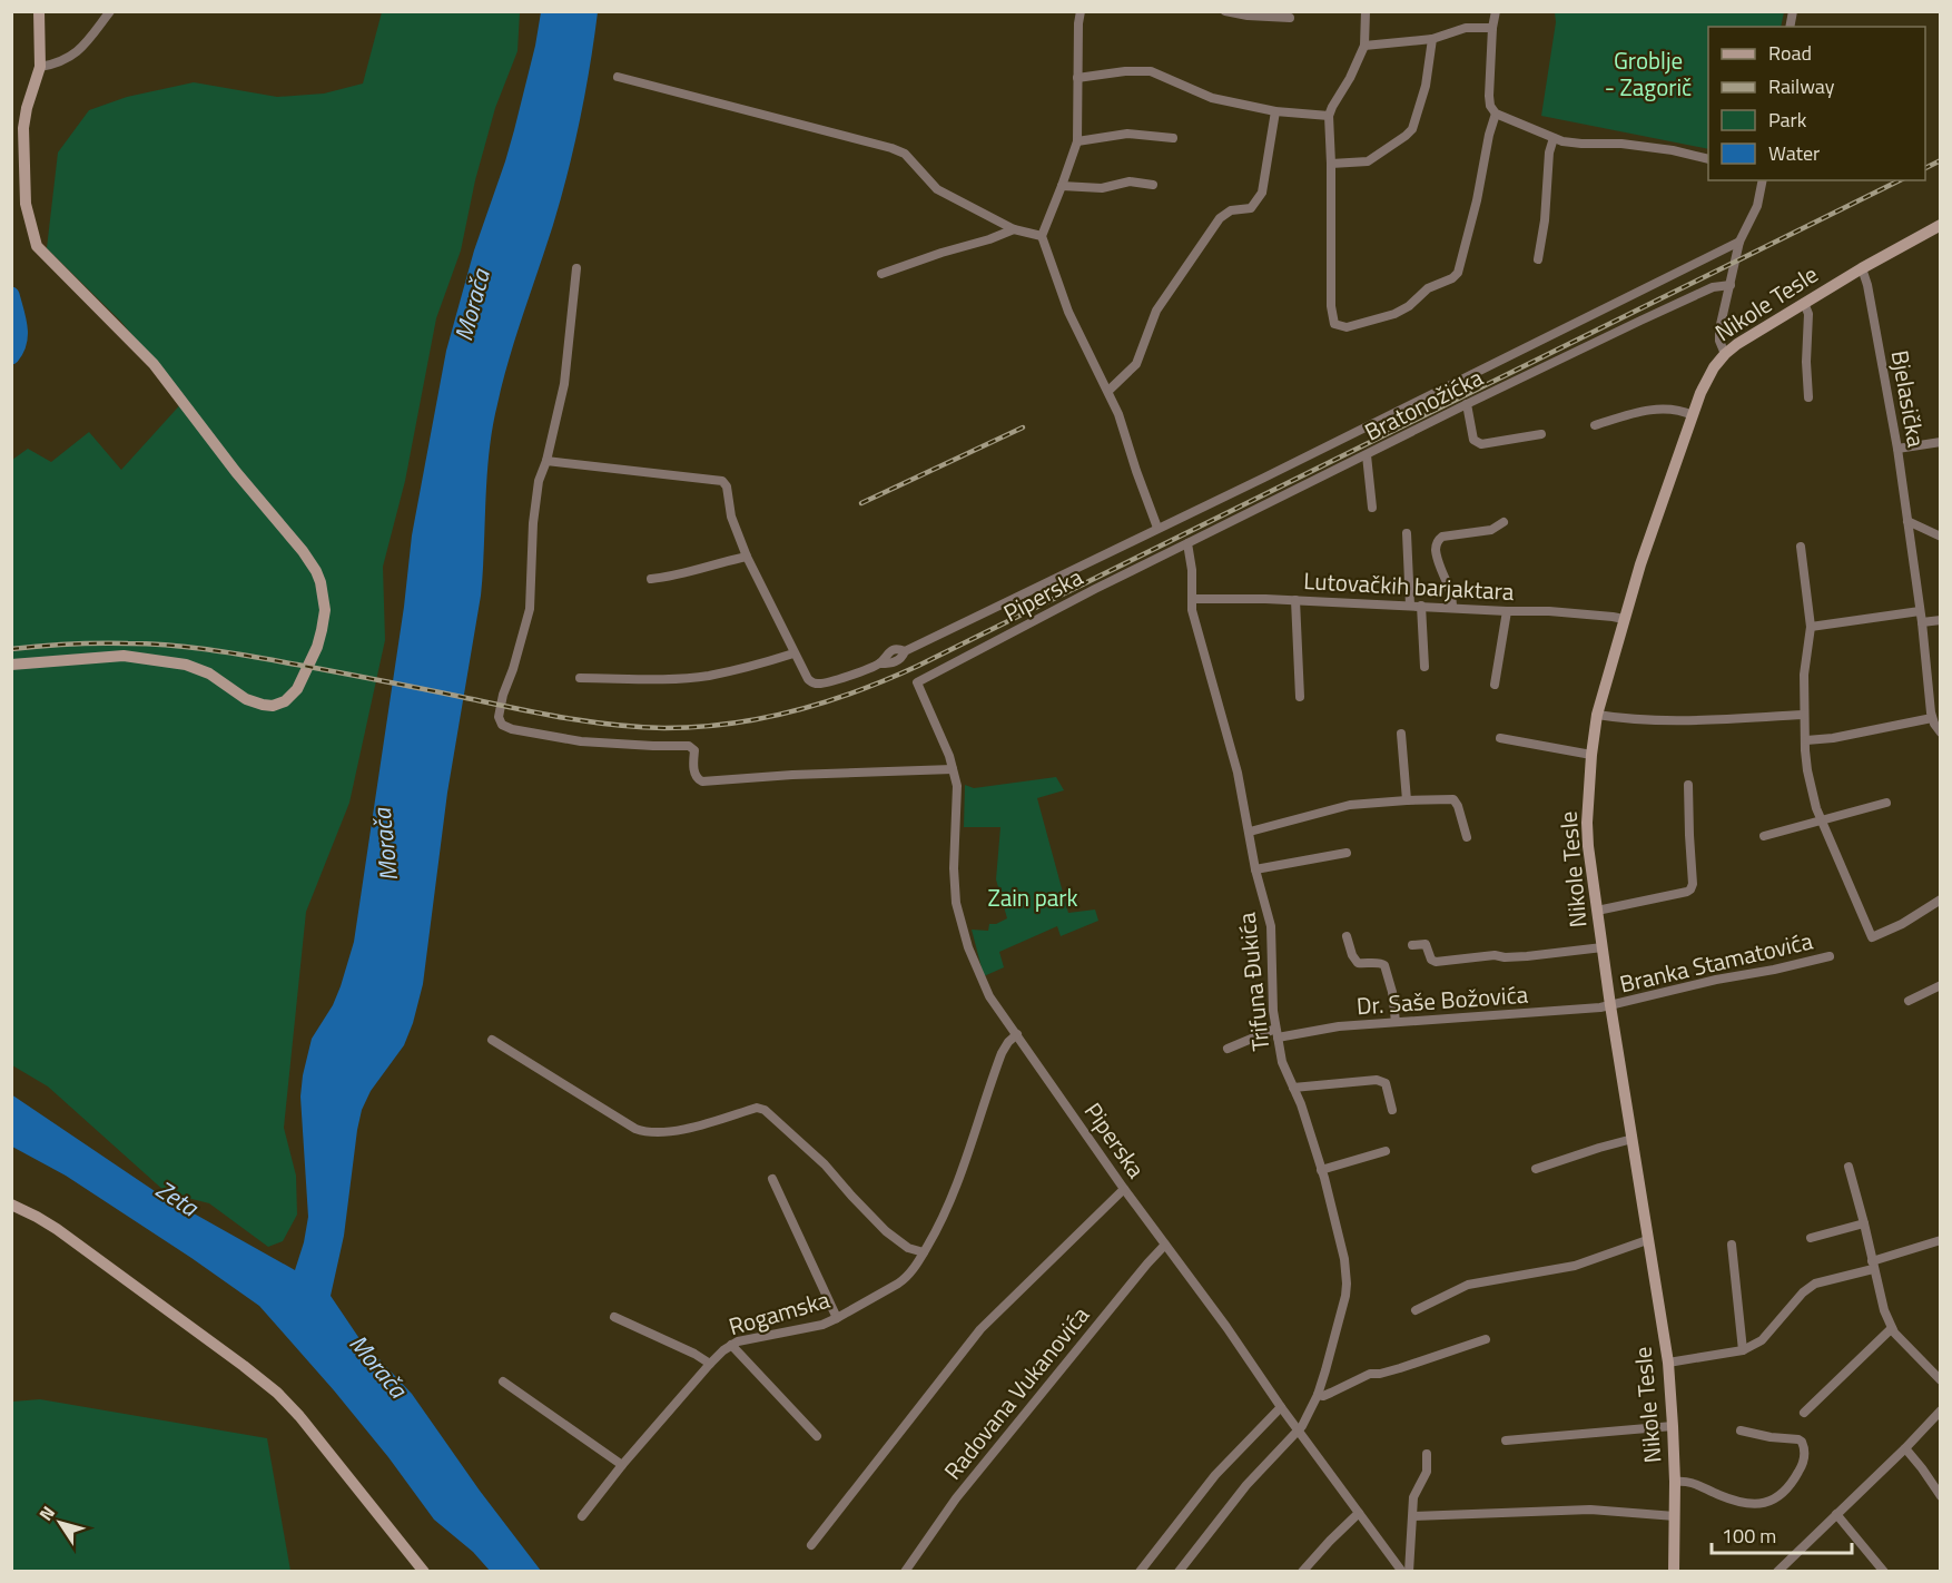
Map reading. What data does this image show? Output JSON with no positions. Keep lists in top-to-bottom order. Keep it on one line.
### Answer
{"streets":{"street":["Nikole Tesle","Bjelasička","Bratonožićka","Lutovačkih barjaktara","Piperska","Branka Stamatovića","Trifuna Đukića","Dr. Saše Božovića","Rogamska","Radovana Vukanovića"]},"crossings":[["Nikole Tesle","Bjelasička"],["Nikole Tesle","Lutovačkih barjaktara"],["Nikole Tesle","Branka Stamatovića"],["Nikole Tesle","Dr. Saše Božovića"],["Bratonožićka","Piperska"],["Lutovačkih barjaktara","Trifuna Đukića"],["Piperska","Trifuna Đukića"],["Piperska","Rogamska"],["Piperska","Radovana Vukanovića"],["Branka Stamatovića","Dr. Saše Božovića"],["Trifuna Đukića","Dr. Saše Božovića"]],"water":["Morača","Zeta"],"parks":["Groblje - Zagorič","Zain park"],"legend":["Road","Railway","Park","Water"],"scale_bar":"100 m","north":"top left"}
